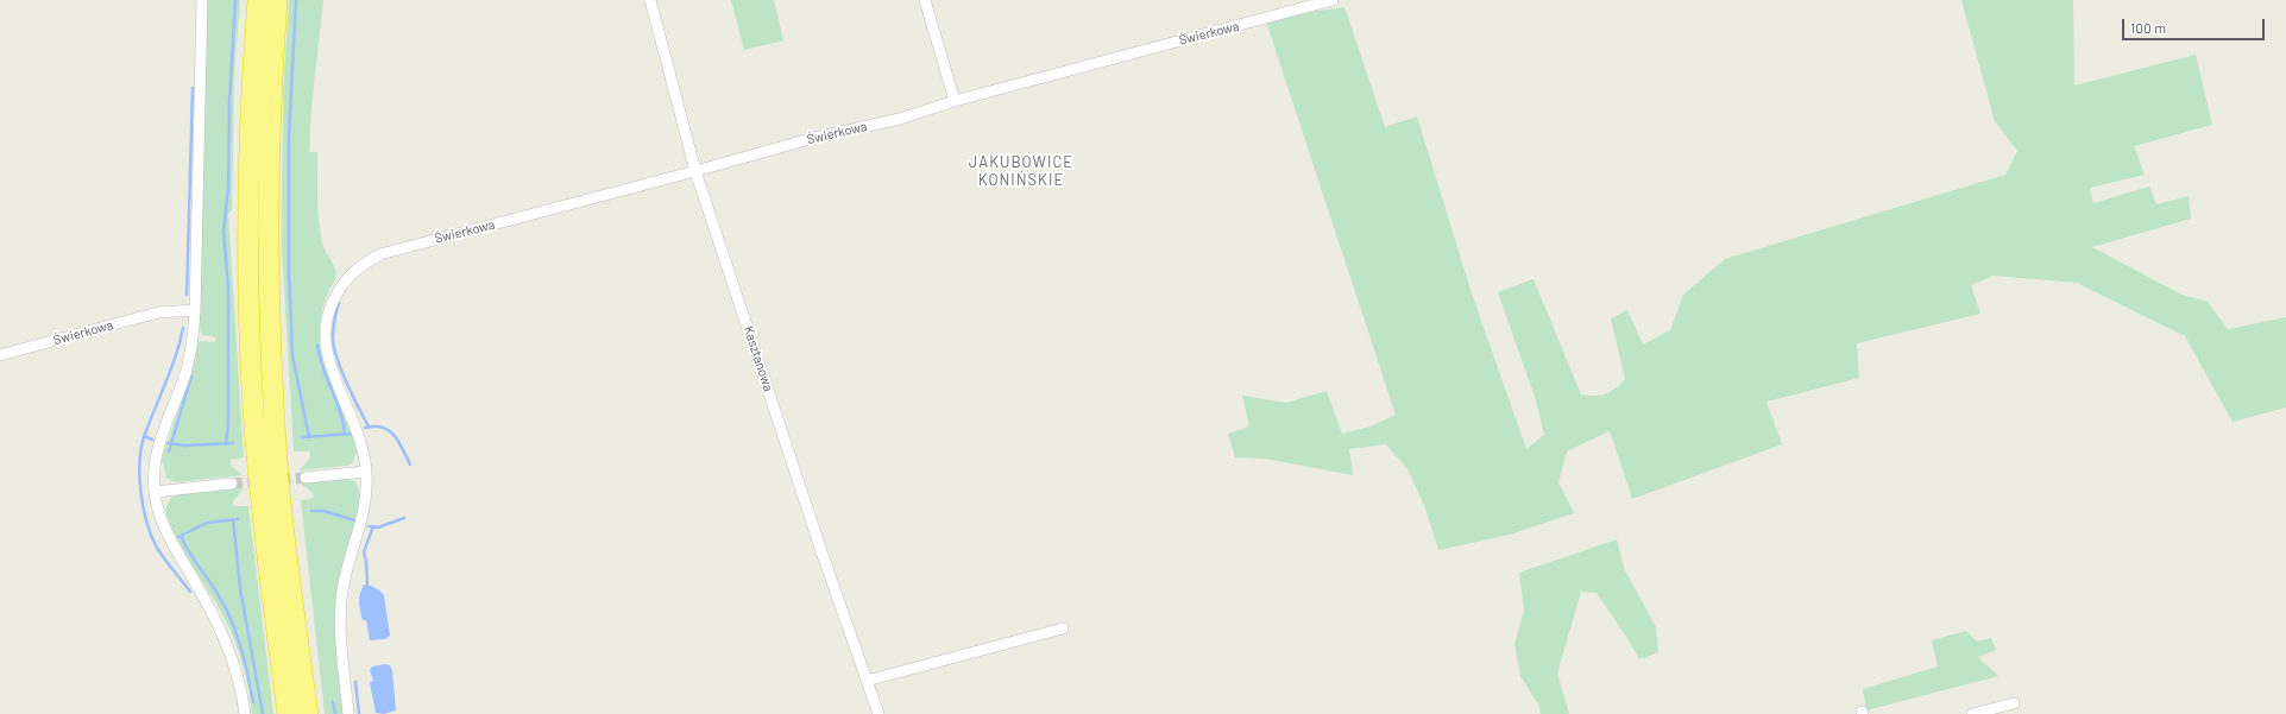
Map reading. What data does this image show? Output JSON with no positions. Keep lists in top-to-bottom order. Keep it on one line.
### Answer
{"streets":{"street":["Świerkowa","Kasztanowa"]},"crossings":[["Świerkowa","Kasztanowa"]],"districts":["JAKUBOWICE KONIŃSKIE"],"scale_bar":"100 m"}
